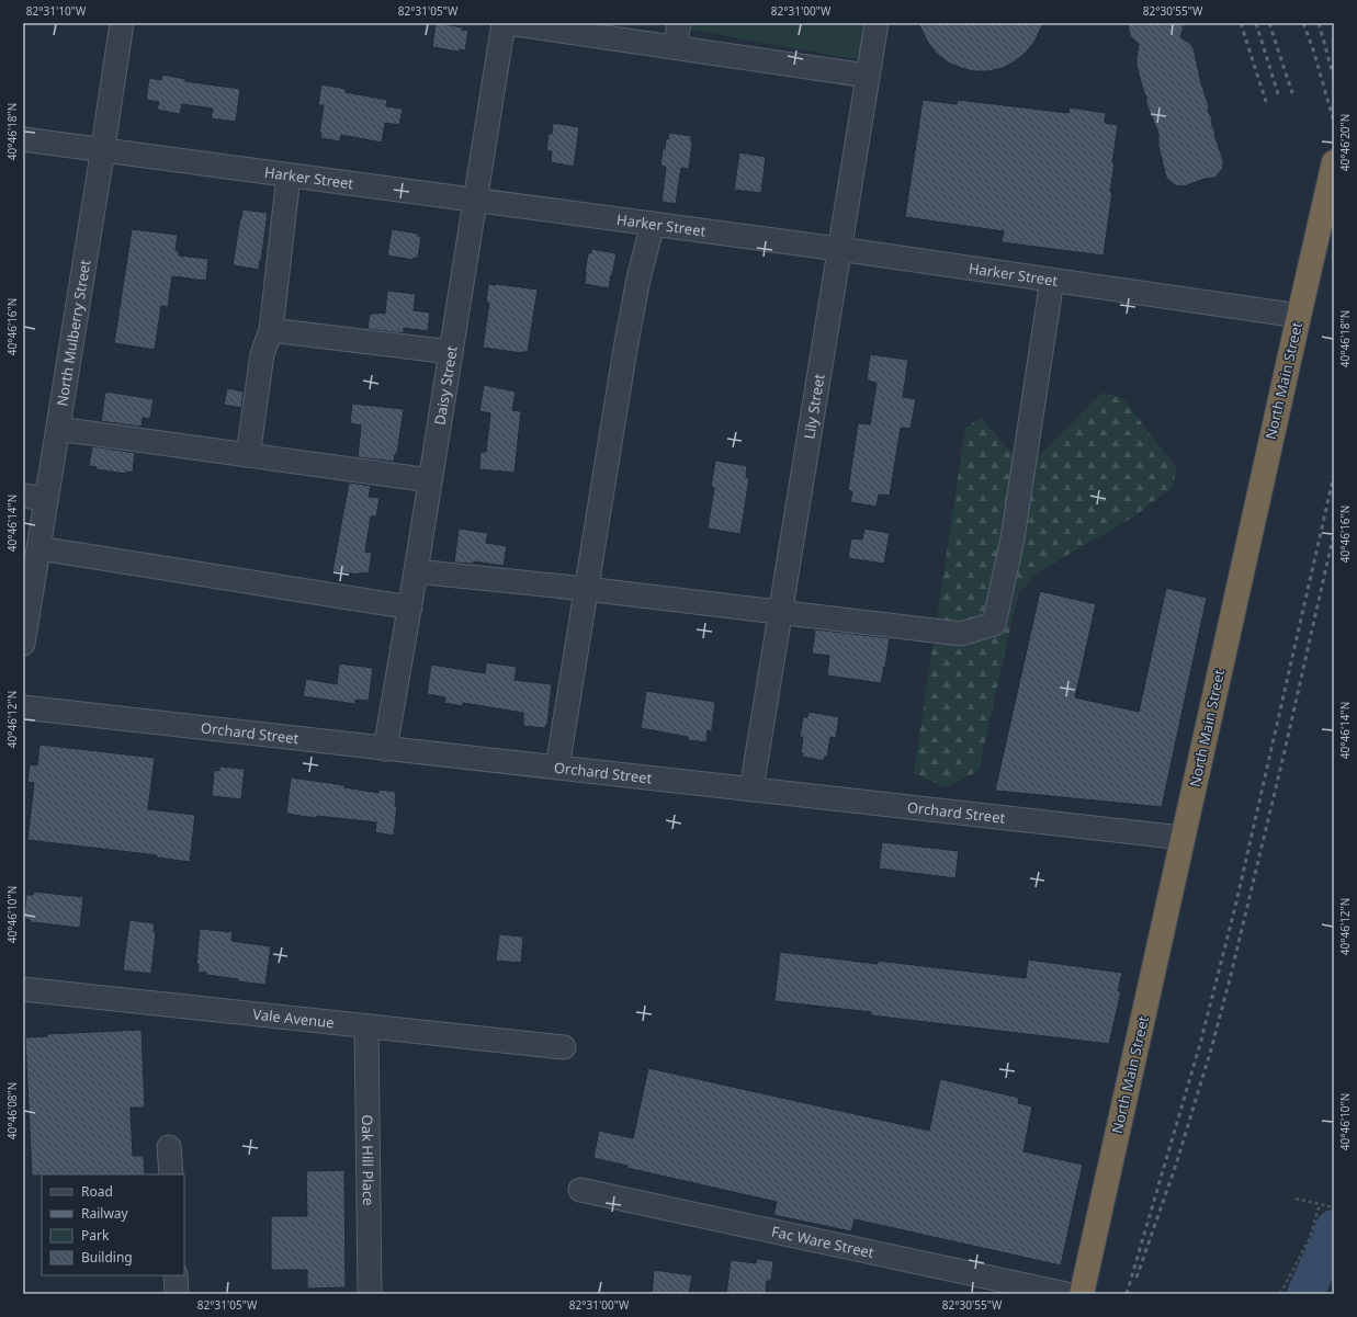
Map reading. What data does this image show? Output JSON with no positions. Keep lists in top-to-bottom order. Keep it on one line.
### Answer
{"streets":{"highway":["North Main Street"],"street":["Harker Street","North Mulberry Street","Daisy Street","Lily Street","Orchard Street","Vale Avenue","Oak Hill Place","Fac Ware Street"]},"crossings":[["Harker Street","North Mulberry Street"],["Harker Street","North Main Street"],["Harker Street","Daisy Street"],["Harker Street","Lily Street"],["North Main Street","Orchard Street"],["Daisy Street","Orchard Street"],["Lily Street","Orchard Street"],["Vale Avenue","Oak Hill Place"]],"legend":["Road","Railway","Park","Building"],"coordinates":["82°31'10\"W","82°31'05\"W","82°31'00\"W","82°30'55\"W","40°46'18\"N","40°46'20\"N","40°46'16\"N","40°46'14\"N","40°46'12\"N","40°46'10\"N","40°46'08\"N"]}
